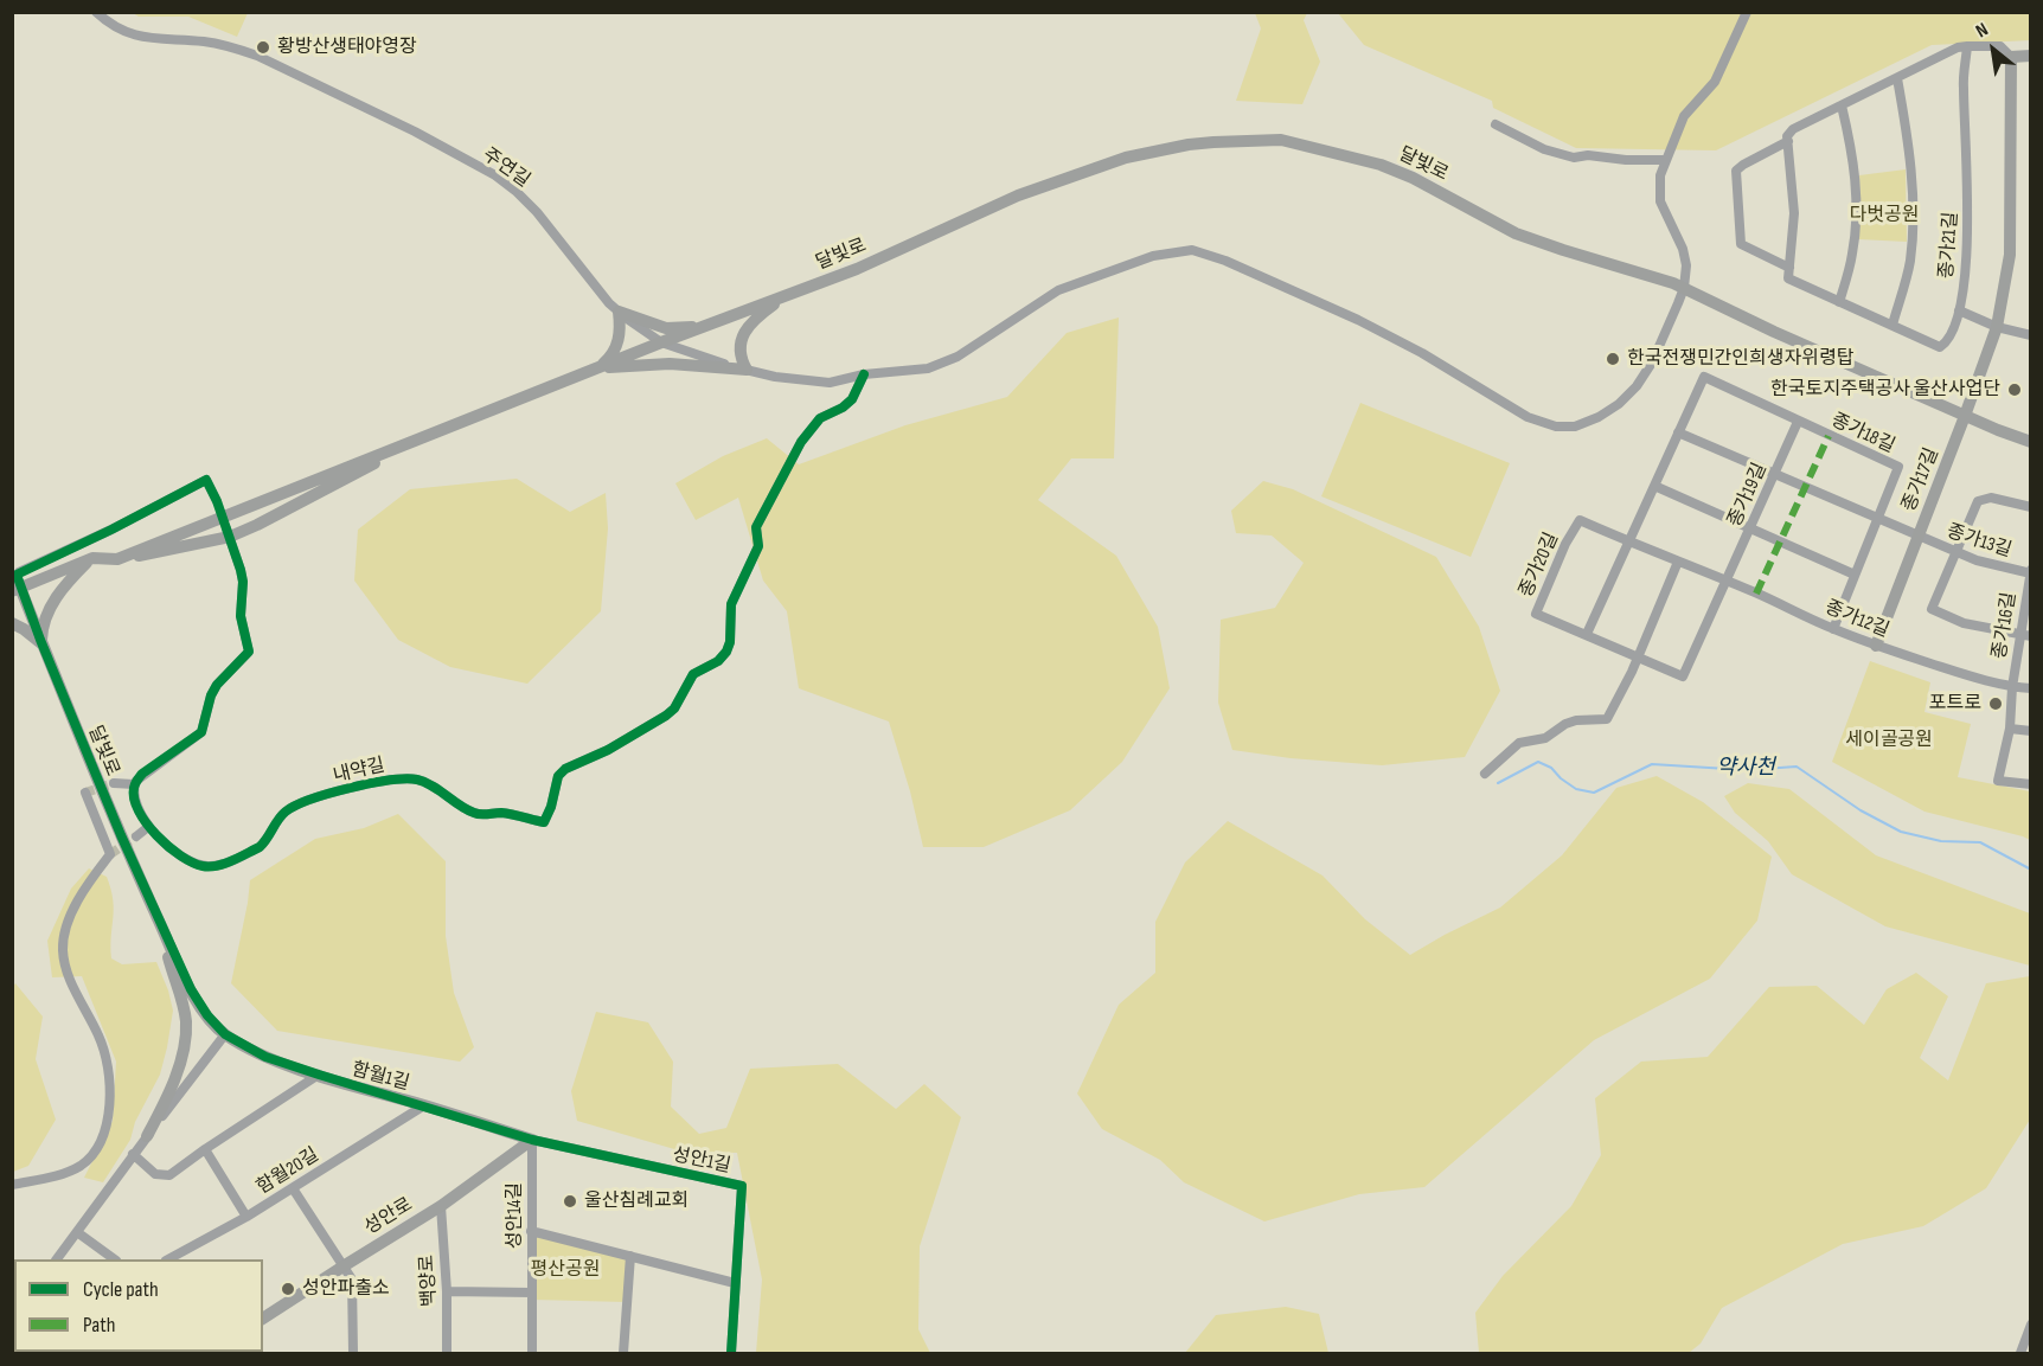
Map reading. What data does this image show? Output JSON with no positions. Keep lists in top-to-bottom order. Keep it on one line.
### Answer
{"streets":{"main road":["달빛로","종가17길","함월1길","성안로"],"street":["주연길","종가21길","종가18길","종가19길","종가13길","종가20길","종가12길","종가16길","내약길","성안1길","함월20길","성안14길","백양로"]},"crossings":[["달빛로","주연길"],["달빛로","종가17길"],["달빛로","함월1길"],["주연길","내약길"],["종가18길","종가19길"],["종가18길","종가13길"],["종가18길","종가20길"],["종가18길","종가12길"],["종가17길","종가13길"],["종가17길","종가12길"],["종가19길","종가20길"],["종가19길","종가12길"],["종가13길","종가16길"],["종가20길","종가12길"],["종가12길","종가16길"],["함월1길","성안1길"],["함월1길","함월20길"],["함월1길","성안14길"],["함월1길","성안로"],["성안1길","성안14길"],["성안1길","성안로"],["성안14길","성안로"],["성안로","백양로"]],"water":["약사천"],"parks":["다벗공원","세이골공원","평산공원"],"places":["황방산생태야영장","한국전쟁민간인희생자위령탑","한국토지주택공사 울산사업단","포트로","울산침례교회","성안파출소"],"legend":["Cycle path","Path"],"north":"top left"}
